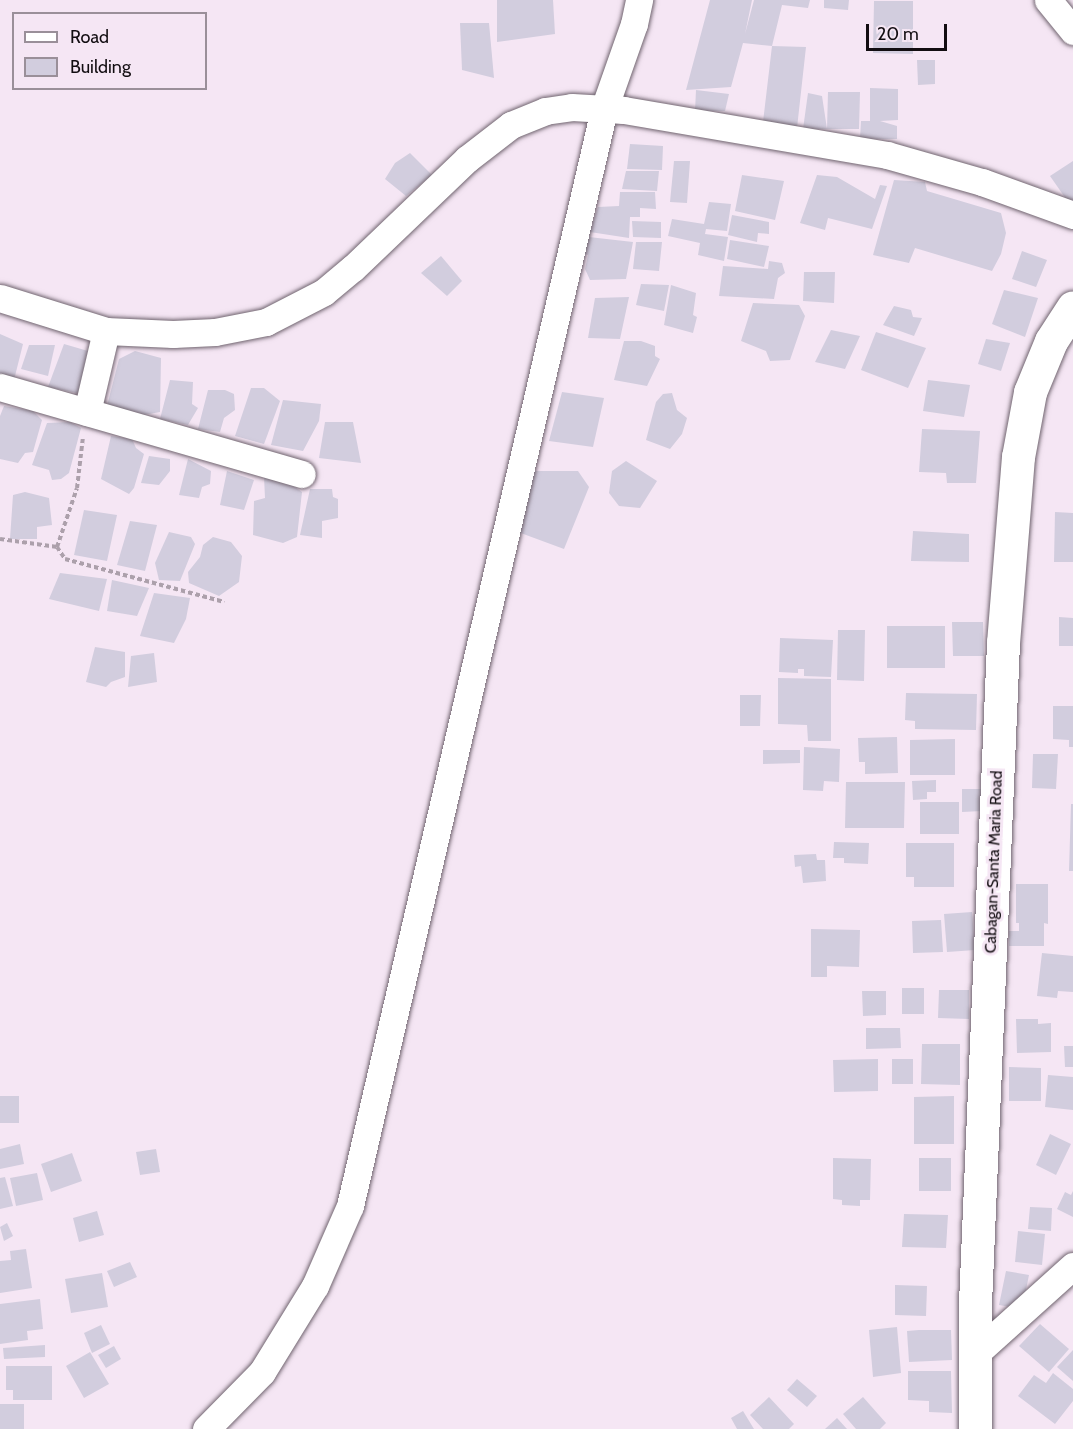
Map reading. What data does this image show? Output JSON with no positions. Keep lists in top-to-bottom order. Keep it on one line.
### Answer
{"streets":{"main road":["Cabagan-Santa Maria Road"]},"legend":["Road","Building"],"scale_bar":"20 m"}
